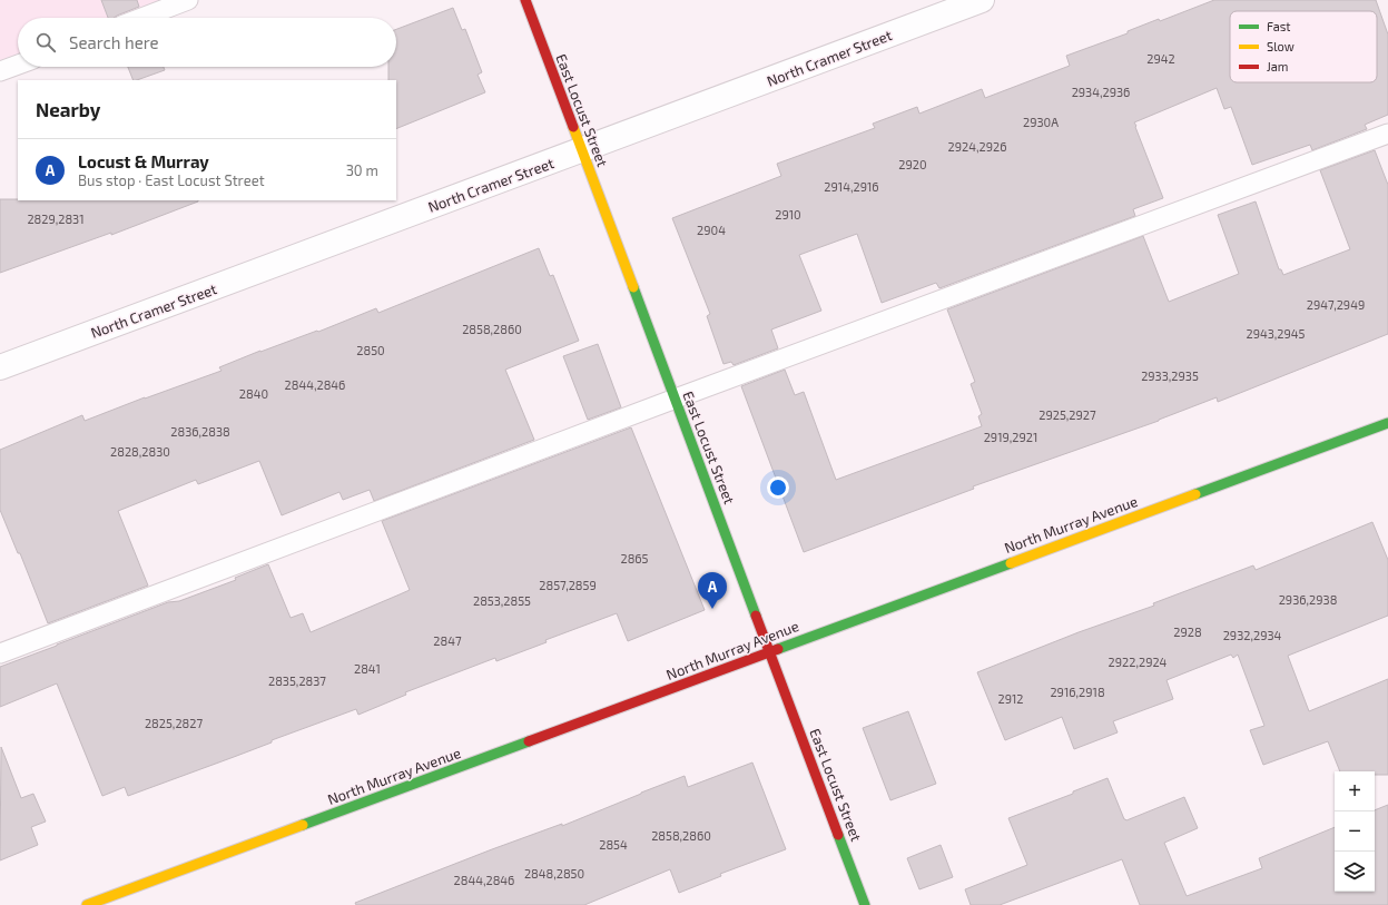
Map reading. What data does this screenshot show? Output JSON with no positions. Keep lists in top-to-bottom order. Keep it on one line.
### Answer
{"streets":{"street":["North Cramer Street","East Locust Street","North Murray Avenue"]},"crossings":[["North Cramer Street","East Locust Street"],["East Locust Street","North Murray Avenue"]],"house_numbers":["2942","2934,2936","2930A","2924,2926","2920","2914,2916","2910","2829,2831","2904","2947,2949","2858,2860","2943,2945","2850","2933,2935","2844,2846","2840","2925,2927","2836,2838","2919,2921","2828,2830","2865","2857,2859","2936,2938","2853,2855","2928","2932,2934","2847","2922,2924","2841","2835,2837","2916,2918","2912","2825,2827","2858,2860","2854","2848,2850","2844,2846"],"legend":["Fast","Slow","Jam"],"page":{"search":"Search here","heading":"Nearby","list":[{"mark":"A","name":"Locust & Murray","note":"Bus stop · East Locust Street","value":"30 m"}],"pins":"A","map_buttons":["+","−"]}}
